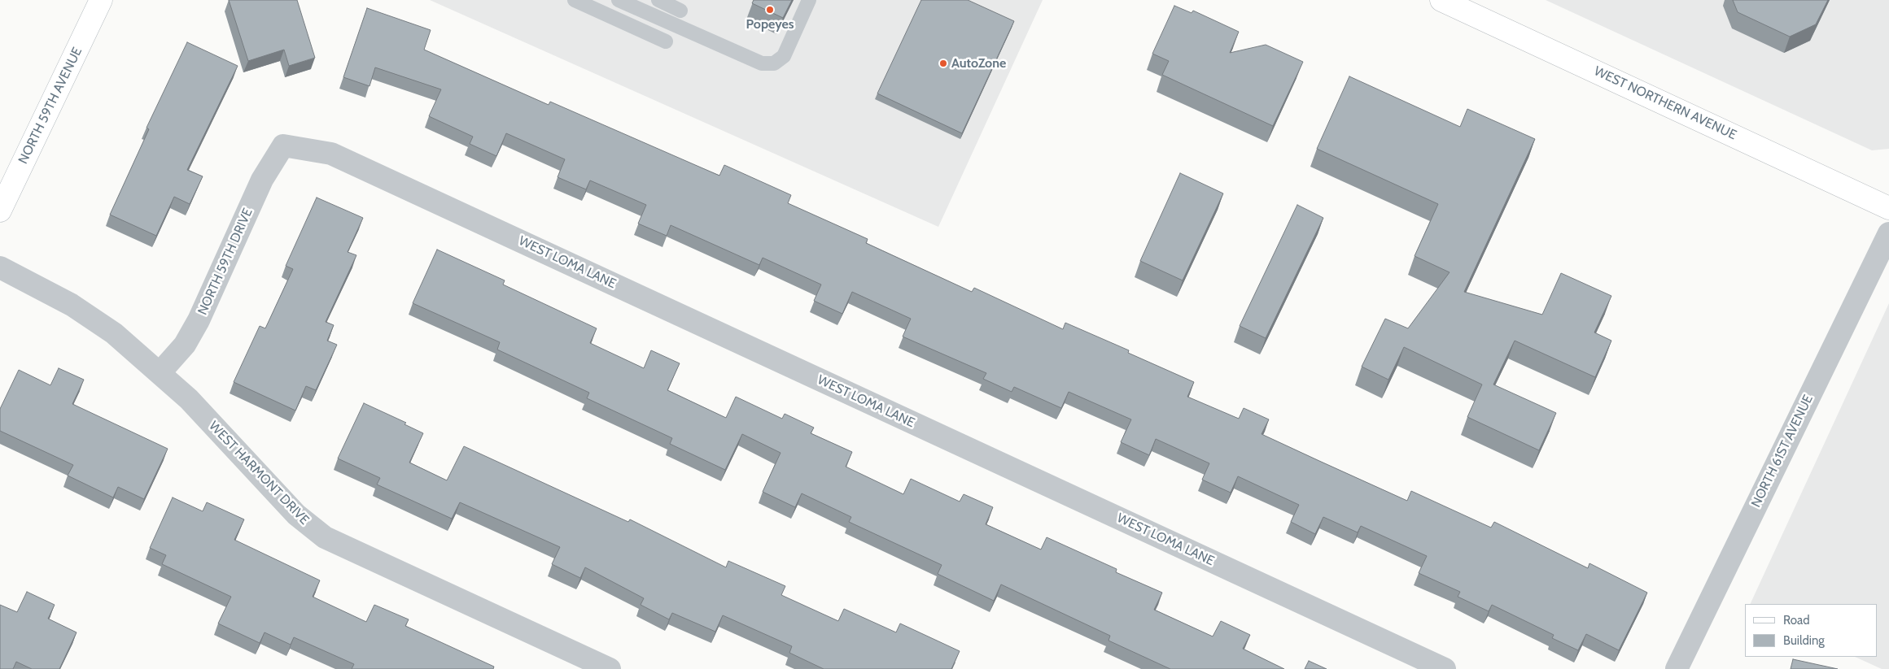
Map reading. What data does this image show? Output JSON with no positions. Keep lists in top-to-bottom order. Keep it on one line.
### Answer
{"streets":{"main road":["WEST NORTHERN AVENUE","NORTH 59TH AVENUE"],"street":["NORTH 59TH DRIVE","WEST LOMA LANE","NORTH 61ST AVENUE","WEST HARMONT DRIVE"]},"crossings":[["NORTH 59TH DRIVE","WEST LOMA LANE"],["NORTH 59TH DRIVE","WEST HARMONT DRIVE"]],"places":["Popeyes","AutoZone"],"legend":["Road","Building"]}
